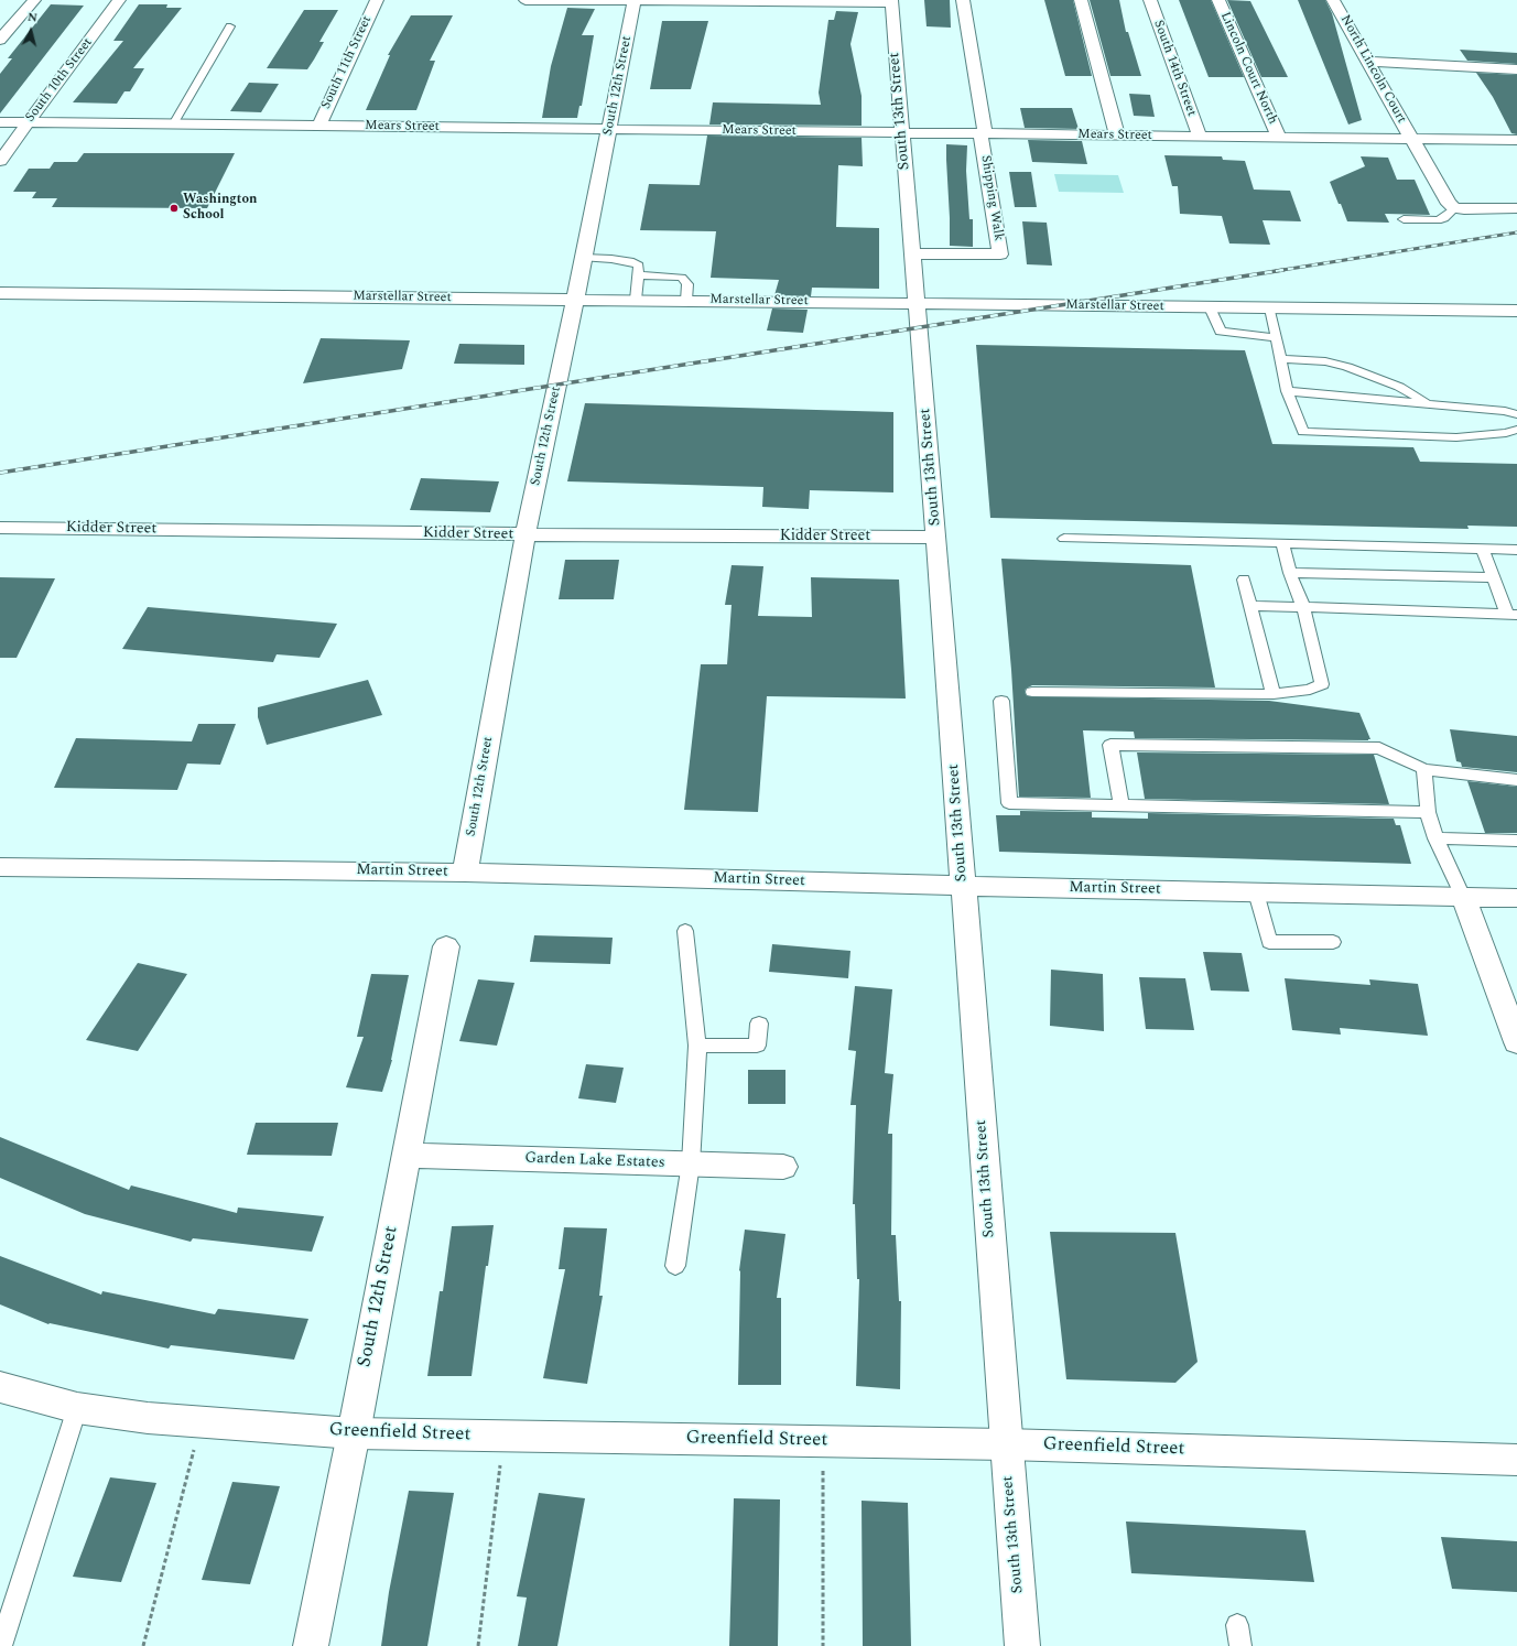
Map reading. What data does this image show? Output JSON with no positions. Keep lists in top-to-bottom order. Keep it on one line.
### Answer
{"streets":{"street":["South 11th Street","South 14th Street","Lincoln Court North","North Lincoln Court","South 10th Street","South 12th Street","South 13th Street","Mears Street","Shipping Walk","Marstellar Street","Kidder Street","Martin Street","Garden Lake Estates","Greenfield Street"]},"crossings":[["South 11th Street","Mears Street"],["South 14th Street","Mears Street"],["Lincoln Court North","Mears Street"],["North Lincoln Court","Mears Street"],["South 10th Street","Mears Street"],["South 12th Street","Mears Street"],["South 12th Street","Marstellar Street"],["South 12th Street","Kidder Street"],["South 12th Street","Martin Street"],["South 12th Street","Garden Lake Estates"],["South 12th Street","Greenfield Street"],["South 13th Street","Mears Street"],["South 13th Street","Shipping Walk"],["South 13th Street","Marstellar Street"],["South 13th Street","Kidder Street"],["South 13th Street","Martin Street"],["South 13th Street","Greenfield Street"],["Mears Street","Shipping Walk"]],"places":["Washington School"],"north":"top"}
